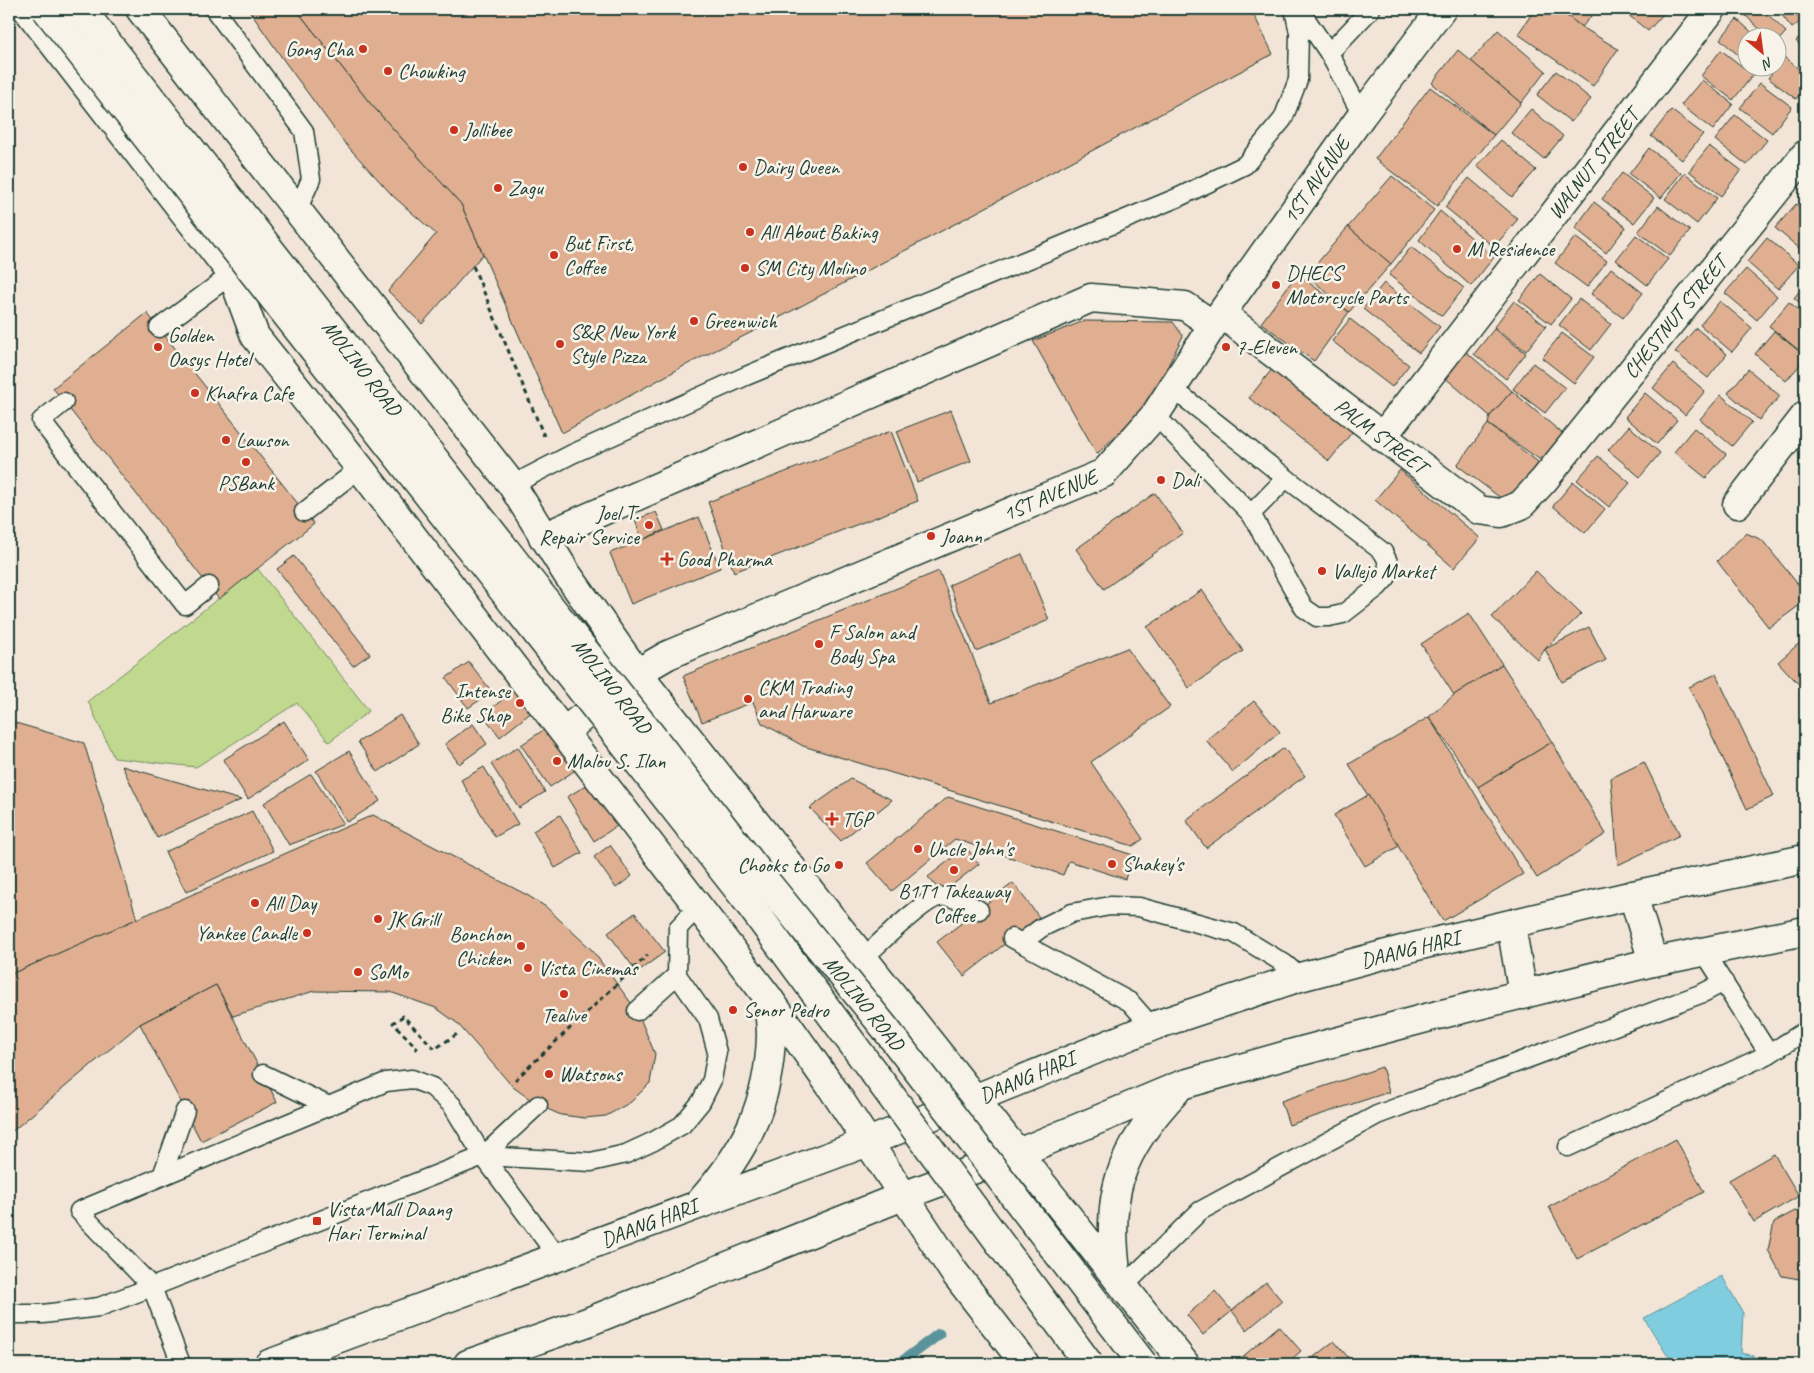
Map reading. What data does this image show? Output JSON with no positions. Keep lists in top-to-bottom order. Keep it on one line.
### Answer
{"streets":{"main road":["WALNUT STREET","1ST AVENUE","CHESTNUT STREET","MOLINO ROAD","PALM STREET","DAANG HARI"]},"crossings":[["WALNUT STREET","PALM STREET"],["1ST AVENUE","MOLINO ROAD"],["1ST AVENUE","PALM STREET"],["CHESTNUT STREET","PALM STREET"],["MOLINO ROAD","PALM STREET"],["MOLINO ROAD","DAANG HARI"]],"places":{"other":["Gong Cha","Chowking","Jollibee","Dairy Queen","Zagu","All About Baking","M Residence","But First, Coffee","SM City Molino","DHECS Motorcycle Parts","Greenwich","S&R New York Style Pizza","Golden Oasys Hotel","7-Eleven","Khafra Cafe","Lawson","PSBank","Dali","Joel T. Repair Service","Joann","Vallejo Market","F Salon and Body Spa","CKM Trading and Harware","Intense Bike Shop","Malou S. Ilan","Uncle John's","Shakey's","Chooks to Go","B1T1 Takeaway Coffee","All Day","JK Grill","Yankee Candle","Bonchon Chicken","Vista Cinemas","SoMo","Tealive","Senor Pedro","Watsons"],"health":["Good Pharma","TGP"],"transit":["Vista Mall Daang Hari Terminal"]},"north":"bottom right"}
